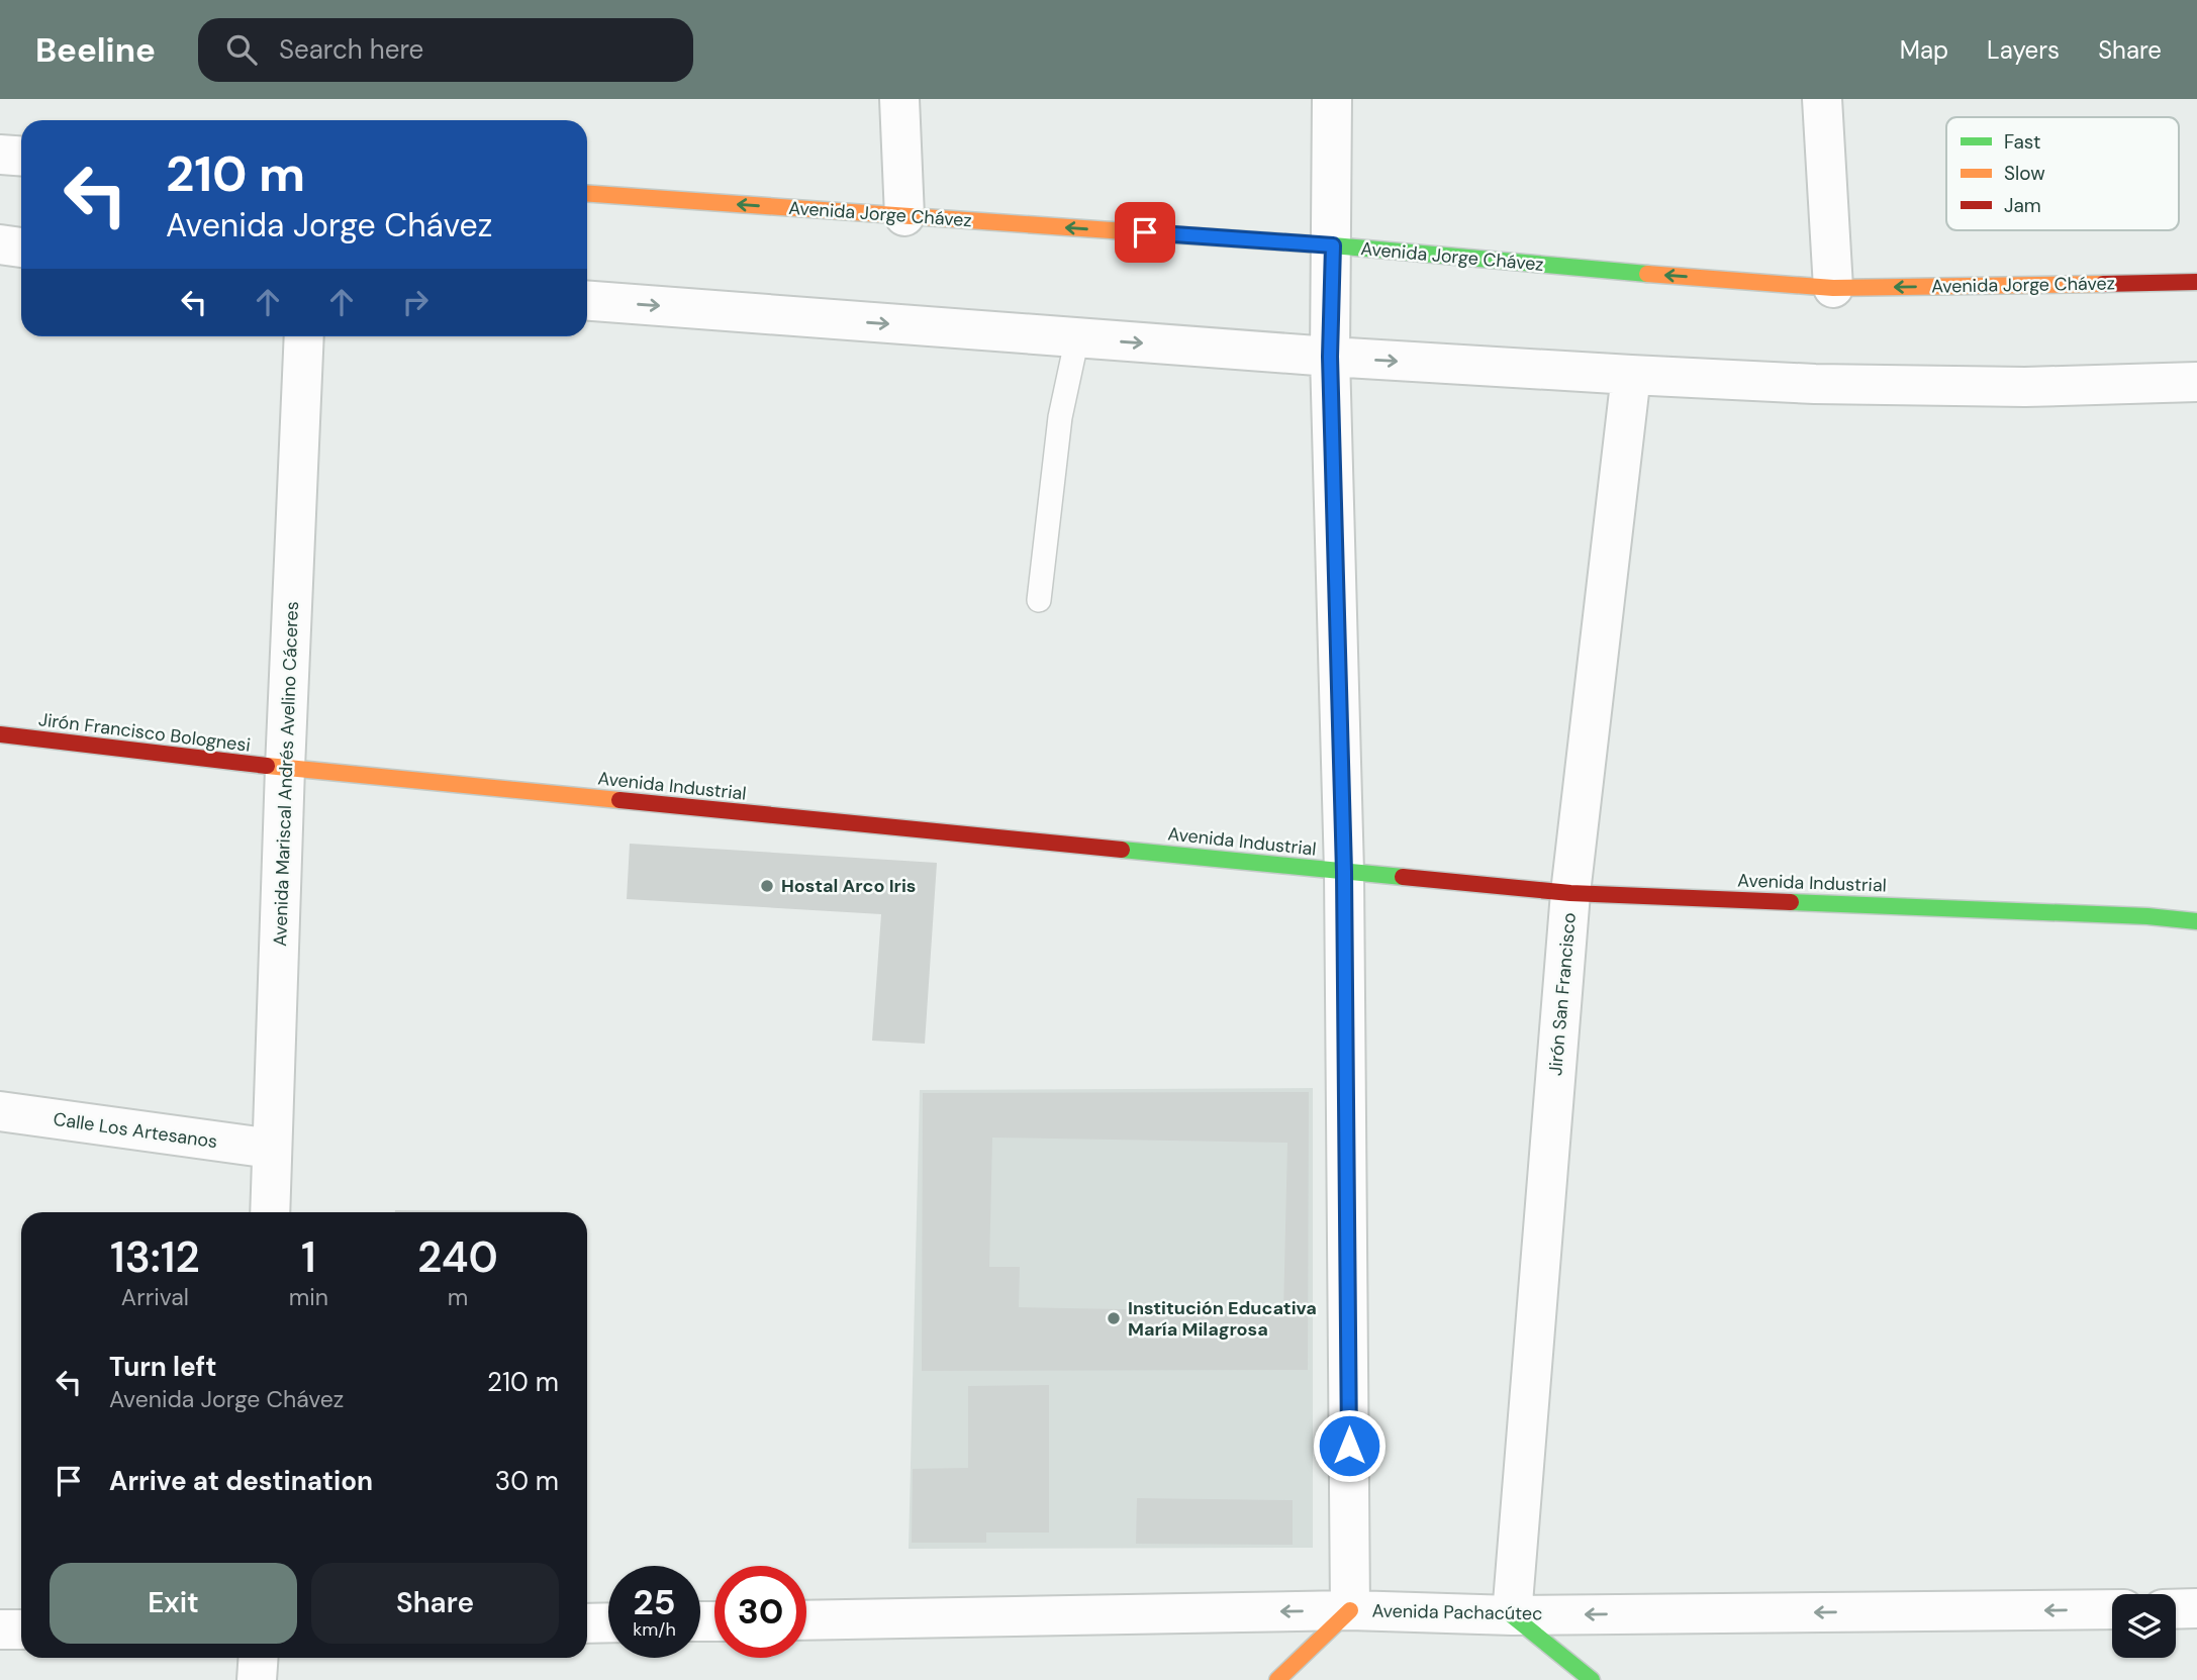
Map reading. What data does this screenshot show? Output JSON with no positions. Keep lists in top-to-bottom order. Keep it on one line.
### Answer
{"streets":{"street":["Avenida Jorge Chávez","Jirón Francisco Bolognesi","Avenida Mariscal Andrés Avelino Cáceres","Avenida Industrial","Jirón San Francisco","Calle Los Artesanos","Avenida Pachacútec"]},"crossings":[["Jirón Francisco Bolognesi","Avenida Mariscal Andrés Avelino Cáceres"],["Jirón Francisco Bolognesi","Avenida Industrial"],["Avenida Mariscal Andrés Avelino Cáceres","Avenida Industrial"],["Avenida Mariscal Andrés Avelino Cáceres","Calle Los Artesanos"],["Avenida Industrial","Jirón San Francisco"],["Jirón San Francisco","Avenida Pachacútec"]],"one_way":["Avenida Pachacútec"],"places":["Hostal Arco Iris","Institución Educativa María Milagrosa"],"legend":["Fast","Slow","Jam"],"page":{"header":"Beeline","search":"Search here","nav":["Map","Layers","Share"],"turn":["210 m","Avenida Jorge Chávez"],"eta":["13:12","Arrival","1","min","240","m"],"list":[{"name":"Turn left","note":"Avenida Jorge Chávez","value":"210 m"},{"name":"Arrive at destination","value":"30 m"}],"buttons":["Exit","Share"],"speed":"25 km/h","limit":"30"}}
